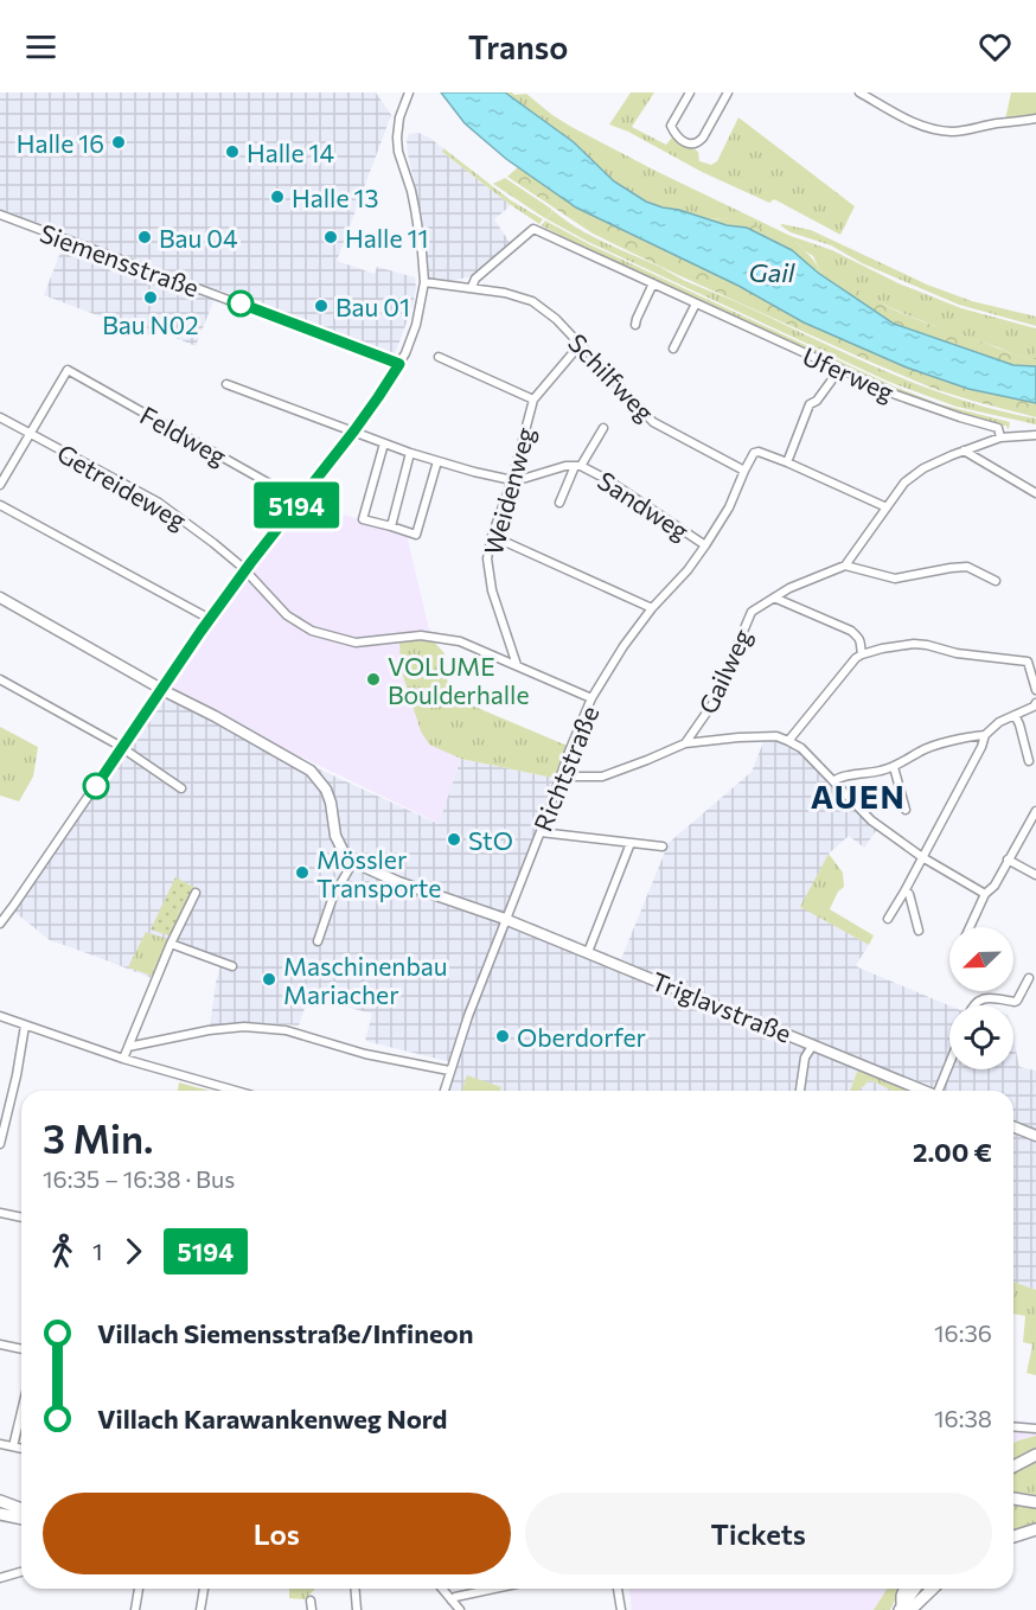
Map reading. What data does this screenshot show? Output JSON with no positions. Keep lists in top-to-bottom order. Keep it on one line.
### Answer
{"streets":{"street":["Siemensstraße","Uferweg","Schilfweg","Feldweg","Getreideweg","Weidenweg","Sandweg","Gailweg","Richtstraße","Triglavstraße"]},"crossings":[["Uferweg","Schilfweg"],["Schilfweg","Weidenweg"],["Schilfweg","Richtstraße"],["Feldweg","Getreideweg"],["Getreideweg","Weidenweg"],["Getreideweg","Richtstraße"],["Weidenweg","Sandweg"],["Sandweg","Richtstraße"],["Gailweg","Richtstraße"],["Richtstraße","Triglavstraße"]],"districts":["AUEN"],"water":["Gail"],"places":["Halle 16","Halle 14","Halle 13","Bau 04","Halle 11","Bau N02","Bau 01","VOLUME Boulderhalle","StO","Mössler Transporte","Maschinenbau Mariacher","Oberdorfer"],"lines":["bus line 5194"],"north":"bottom left","page":{"header":"Transo","on_map":"5194","heading":["3 Min.","16:35 – 16:38 · Bus","2.00 €"],"legs":["1","5194"],"list":[{"name":"Villach Siemensstraße/Infineon","value":"16:36"},{"name":"Villach Karawankenweg Nord","value":"16:38"}],"buttons":["Los","Tickets"]}}
